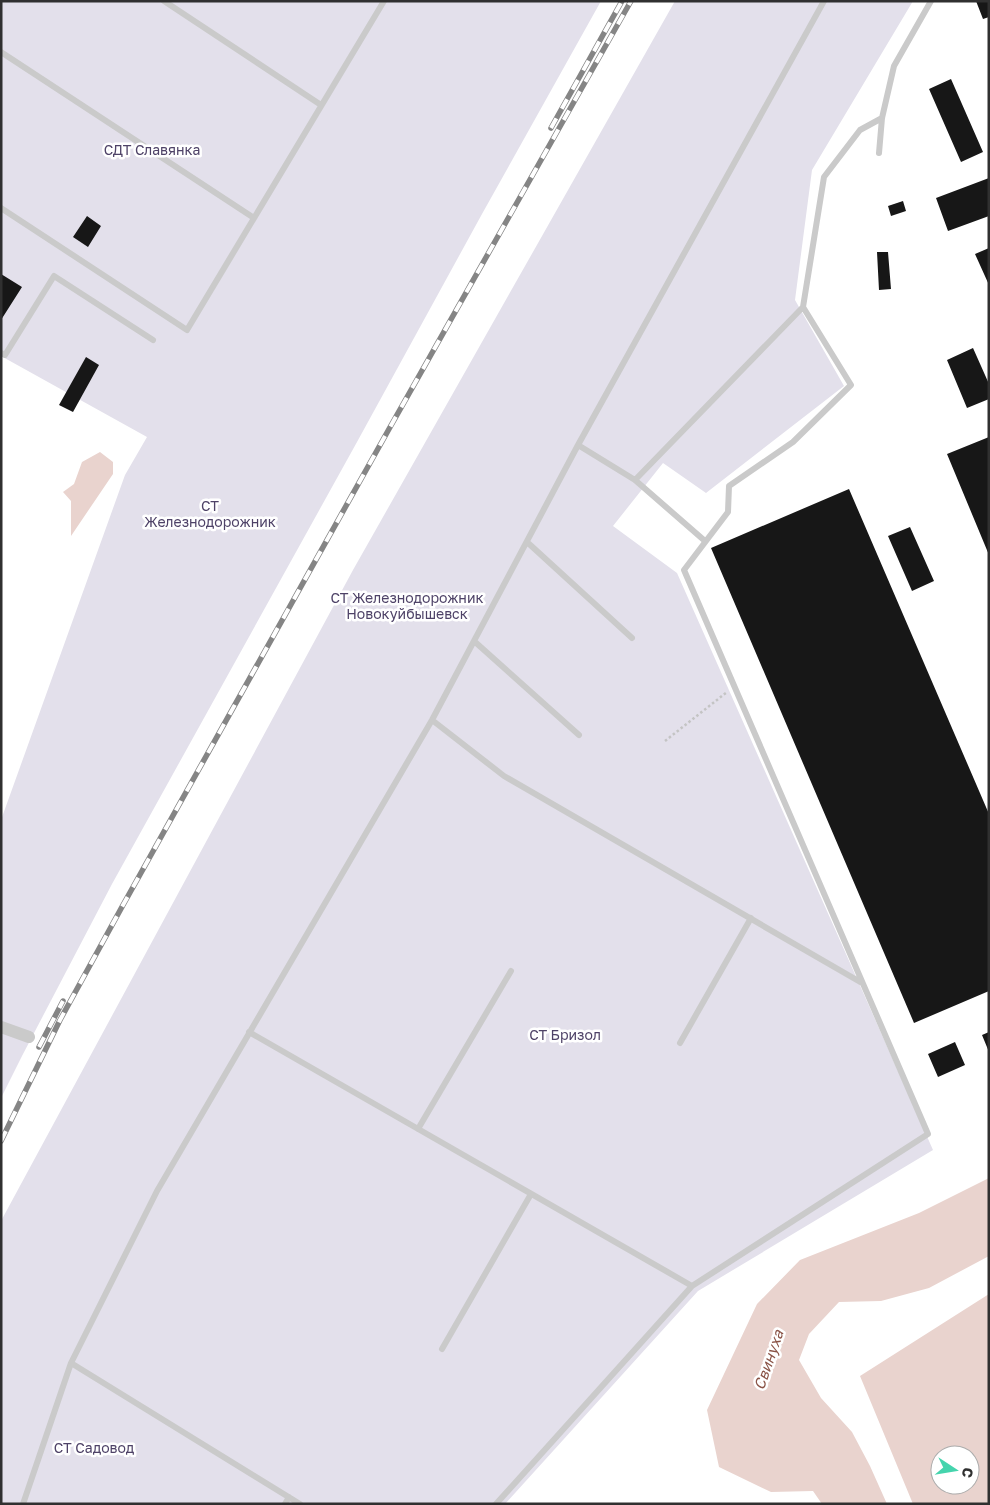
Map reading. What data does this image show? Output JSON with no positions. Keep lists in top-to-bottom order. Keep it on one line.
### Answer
{"water":["Свинуха"],"parks":["СДТ Славянка","СТ Железнодорожник","СТ Железнодорожник Новокуйбышевск","СТ Бризол","СТ Садовод"],"north":"right"}
